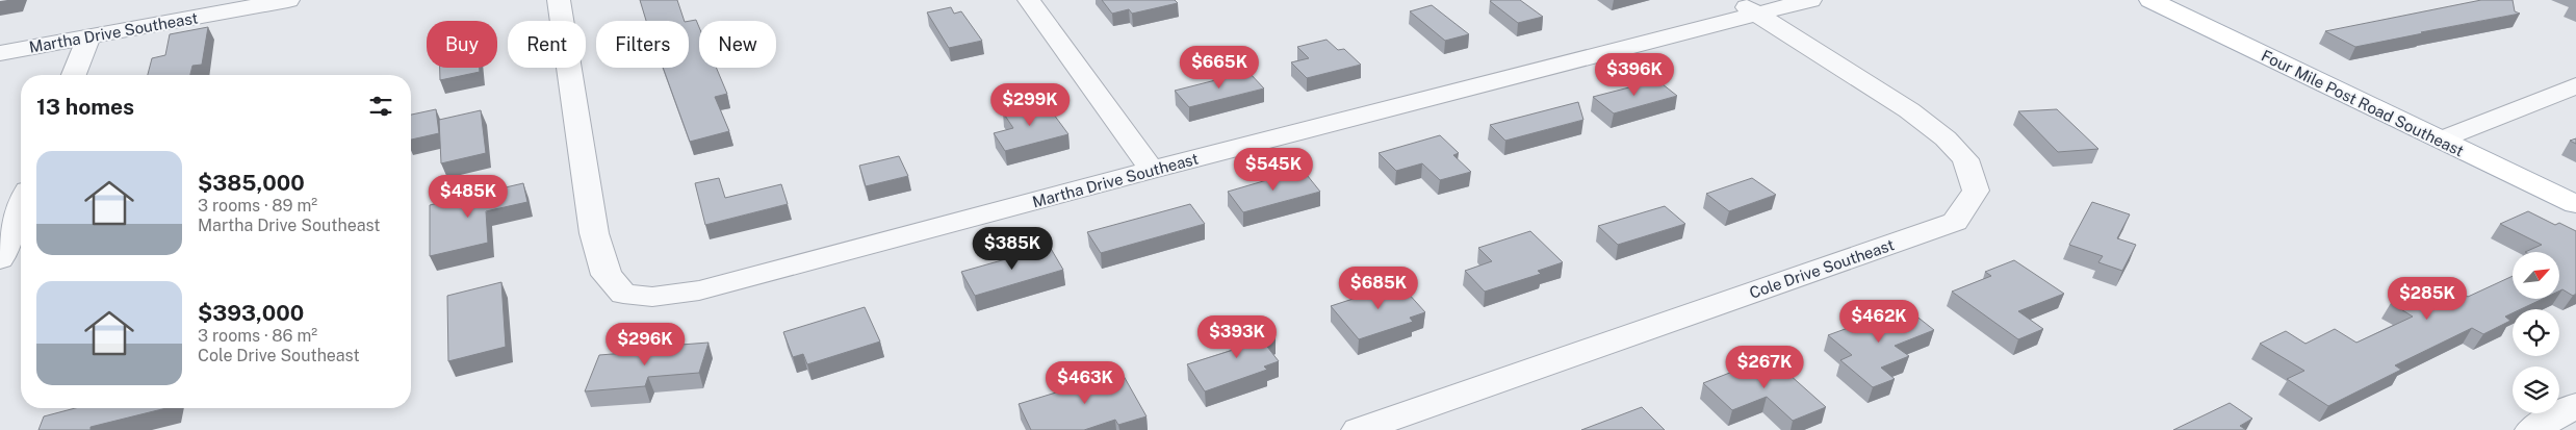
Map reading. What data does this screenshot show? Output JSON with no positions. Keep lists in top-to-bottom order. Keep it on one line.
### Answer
{"streets":{"main road":["Four Mile Post Road Southeast"],"street":["Martha Drive Southeast","Cole Drive Southeast"]},"crossings":[["Martha Drive Southeast","Cole Drive Southeast"]],"north":"top right","page":{"chip":["Buy","Rent","Filters","New"],"price":["$665K","$396K","$299K","$545K","$485K","$385K","$685K","$285K","$462K","$393K","$296K","$267K","$463K"],"heading":"13 homes","list":[{"name":"$385,000","note":"3 rooms · 89 m² · Martha Drive Southeast"},{"name":"$393,000","note":"3 rooms · 86 m² · Cole Drive Southeast"}]}}
